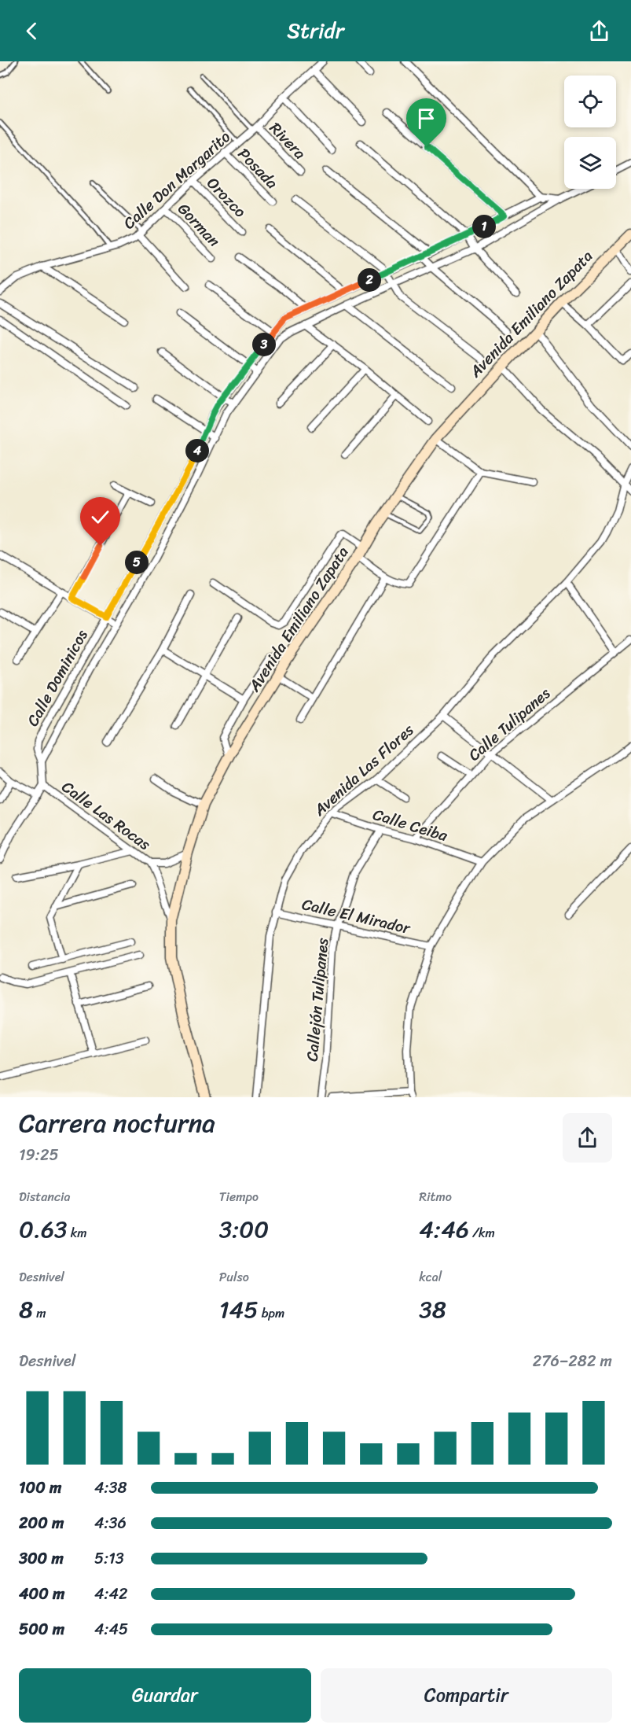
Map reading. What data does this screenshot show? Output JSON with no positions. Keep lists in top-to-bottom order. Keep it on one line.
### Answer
{"streets":{"main road":["Avenida Emiliano Zapata"],"street":["Rivera","Posada","Calle Don Margarito","Orozco","Gorman","Calle Dominicos","Calle Tulipanes","Avenida Las Flores","Calle Las Rocas","Calle Ceiba","Calle El Mirador","Callejón Tulipanes"]},"crossings":[["Rivera","Calle Don Margarito"],["Posada","Calle Don Margarito"],["Calle Don Margarito","Orozco"],["Calle Don Margarito","Gorman"],["Avenida Emiliano Zapata","Calle Las Rocas"],["Calle Dominicos","Calle Las Rocas"],["Calle Tulipanes","Calle Ceiba"],["Avenida Las Flores","Calle Ceiba"],["Avenida Las Flores","Calle El Mirador"],["Calle Ceiba","Callejón Tulipanes"],["Calle El Mirador","Callejón Tulipanes"]],"page":{"header":"Stridr","pins":["1","2","3","4","5"],"heading":["Carrera nocturna","19:25"],"stats":[["Distancia","0.63 km"],["Tiempo","3:00"],["Ritmo","4:46 /km"],["Desnivel","8 m"],["Pulso","145 bpm"],["kcal","38"]],"chart":["Desnivel","276–282 m"],"list":[{"name":"100 m","note":"4:38"},{"name":"200 m","note":"4:36"},{"name":"300 m","note":"5:13"},{"name":"400 m","note":"4:42"},{"name":"500 m","note":"4:45"}],"buttons":["Guardar","Compartir"]}}
